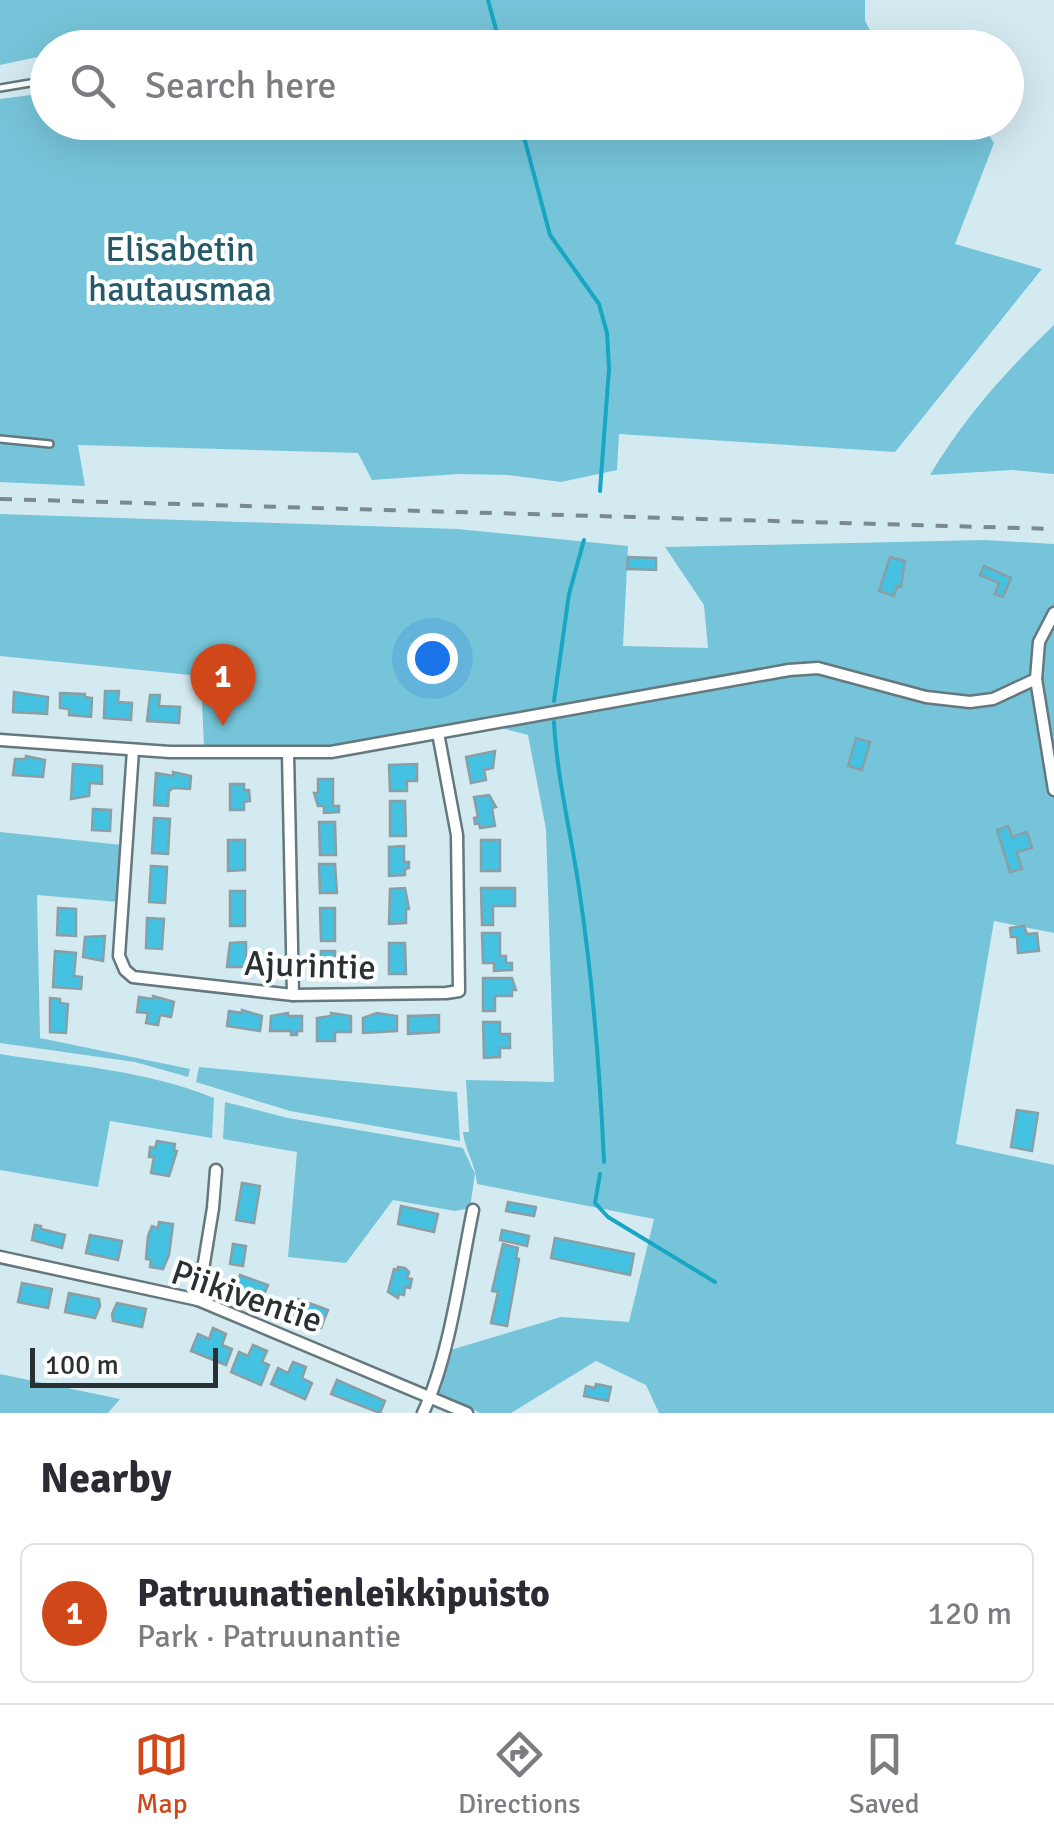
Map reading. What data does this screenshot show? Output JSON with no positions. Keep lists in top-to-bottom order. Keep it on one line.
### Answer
{"streets":{"street":["Ajurintie","Piikiventie"]},"parks":["Elisabetin hautausmaa"],"scale_bar":"100 m","page":{"search":"Search here","pins":"1","scale":"100 m","heading":"Nearby","list":[{"mark":"1","name":"Patruunatienleikkipuisto","note":"Park · Patruunantie","value":"120 m"}],"nav":["Map","Directions","Saved"]}}
